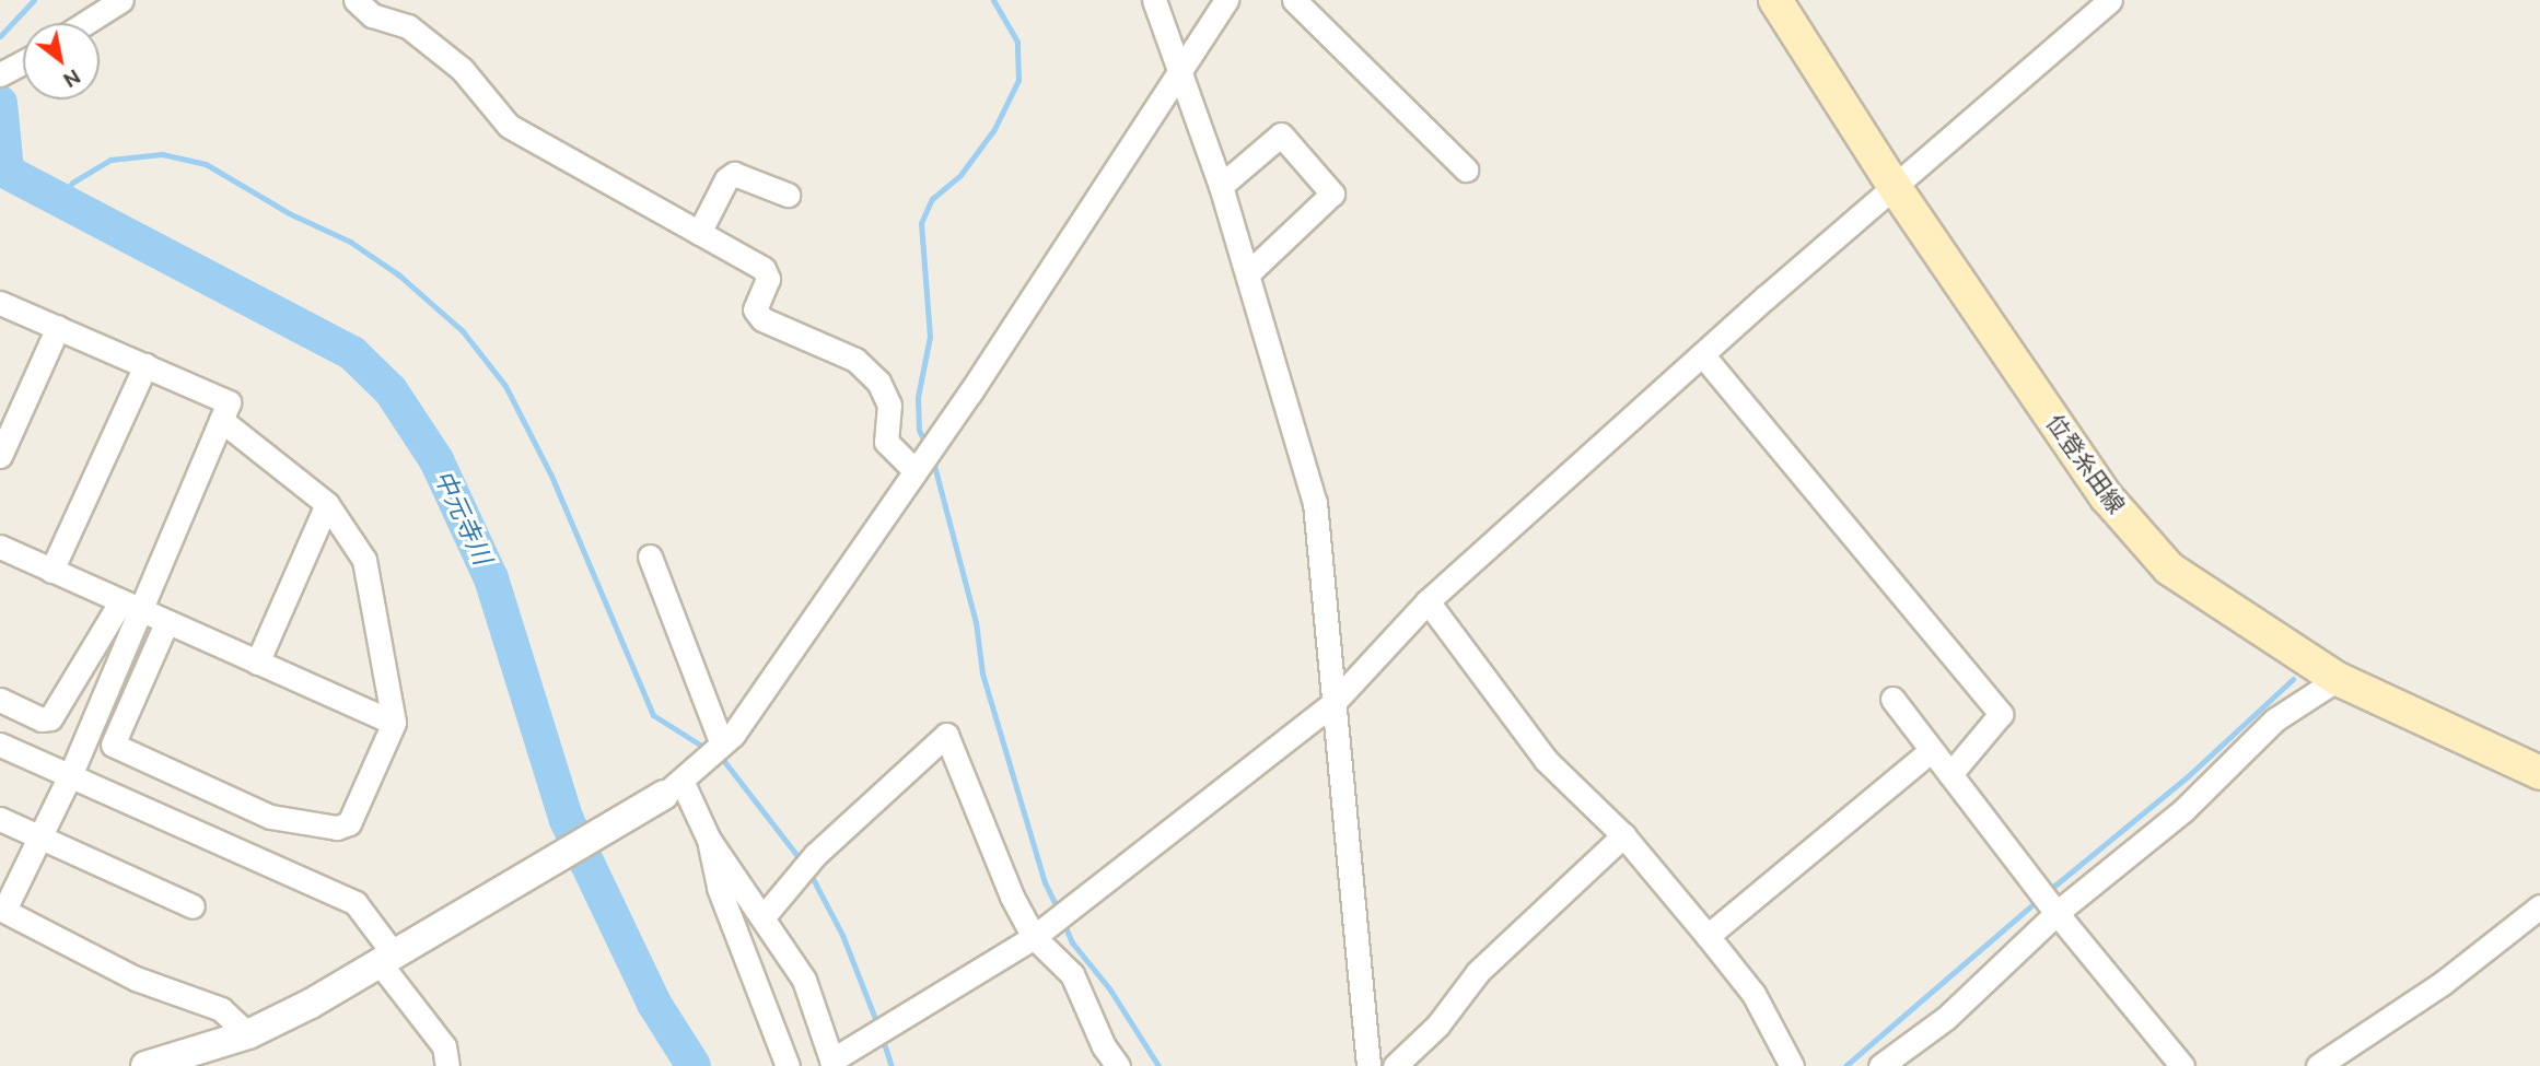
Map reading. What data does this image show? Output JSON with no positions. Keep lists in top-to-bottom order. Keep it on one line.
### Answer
{"streets":{"main road":["位登糸田線"]},"water":["中元寺川"],"north":"bottom right"}
